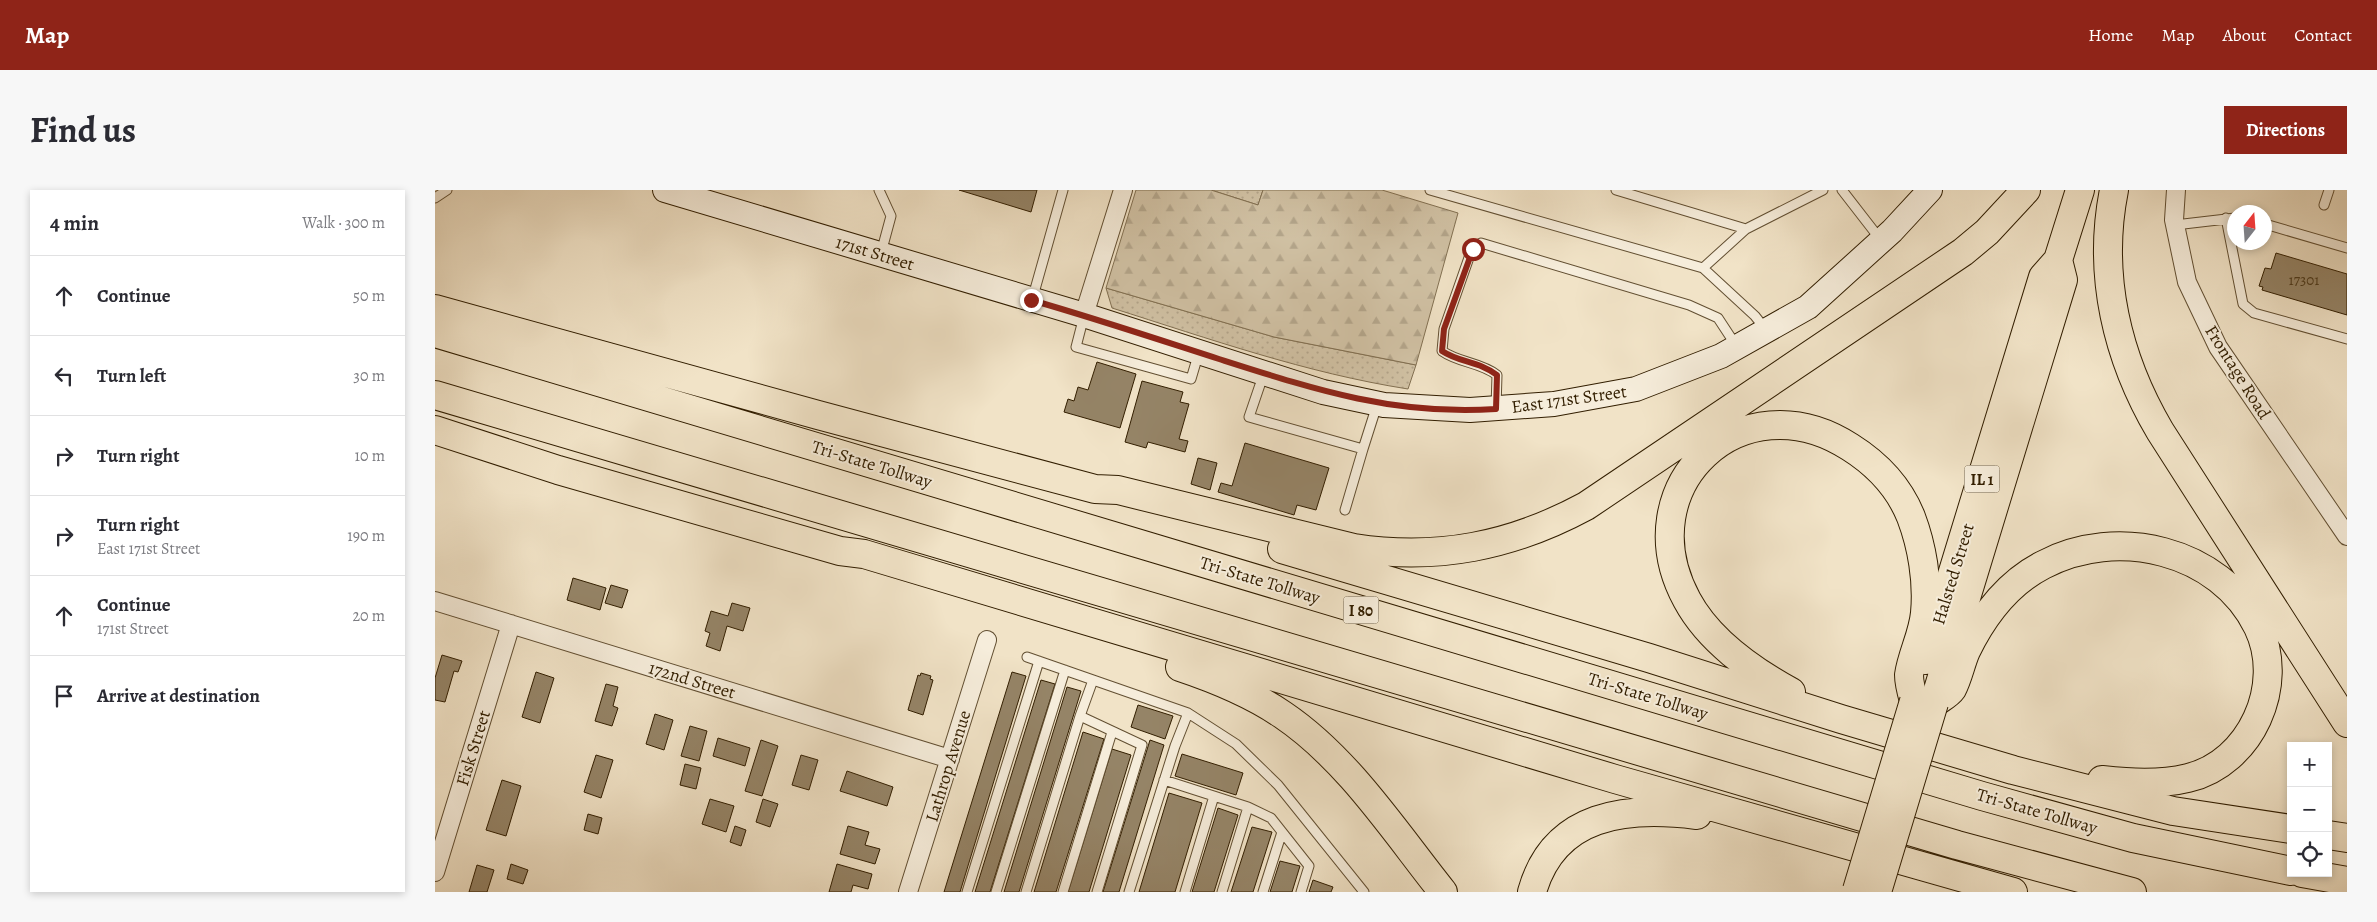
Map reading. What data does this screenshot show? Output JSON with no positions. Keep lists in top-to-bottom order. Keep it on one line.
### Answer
{"streets":{"main road":["Tri-State Tollway","IL 1","Halsted Street","I 80"],"street":["171st Street","Frontage Road","East 171st Street","172nd Street","Fisk Street","Lathrop Avenue"]},"crossings":[["171st Street","East 171st Street"],["172nd Street","Fisk Street"],["172nd Street","Lathrop Avenue"]],"house_numbers":["17301"],"north":"top","page":{"header":"Map","nav":["Home","Map","About","Contact"],"title":"Find us","buttons":"Directions","heading":["4 min","Walk · 300 m"],"list":[["Continue","50 m"],["Turn left","30 m"],["Turn right","10 m"],["Turn right","East 171st Street","190 m"],["Continue","171st Street","20 m"],"Arrive at destination"],"map_buttons":["+","−"]}}
